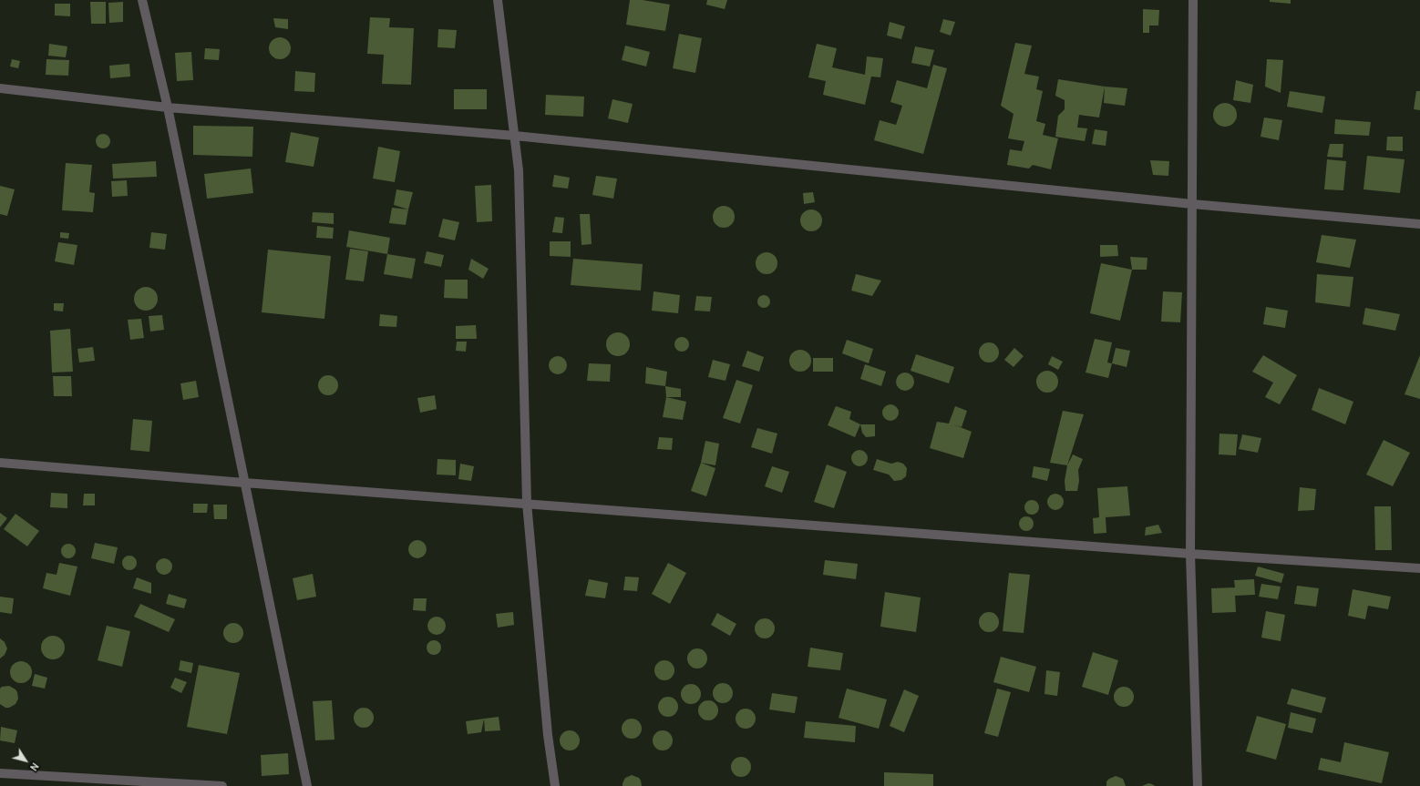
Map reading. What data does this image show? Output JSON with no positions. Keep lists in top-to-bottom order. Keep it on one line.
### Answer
{"north":"bottom right"}
